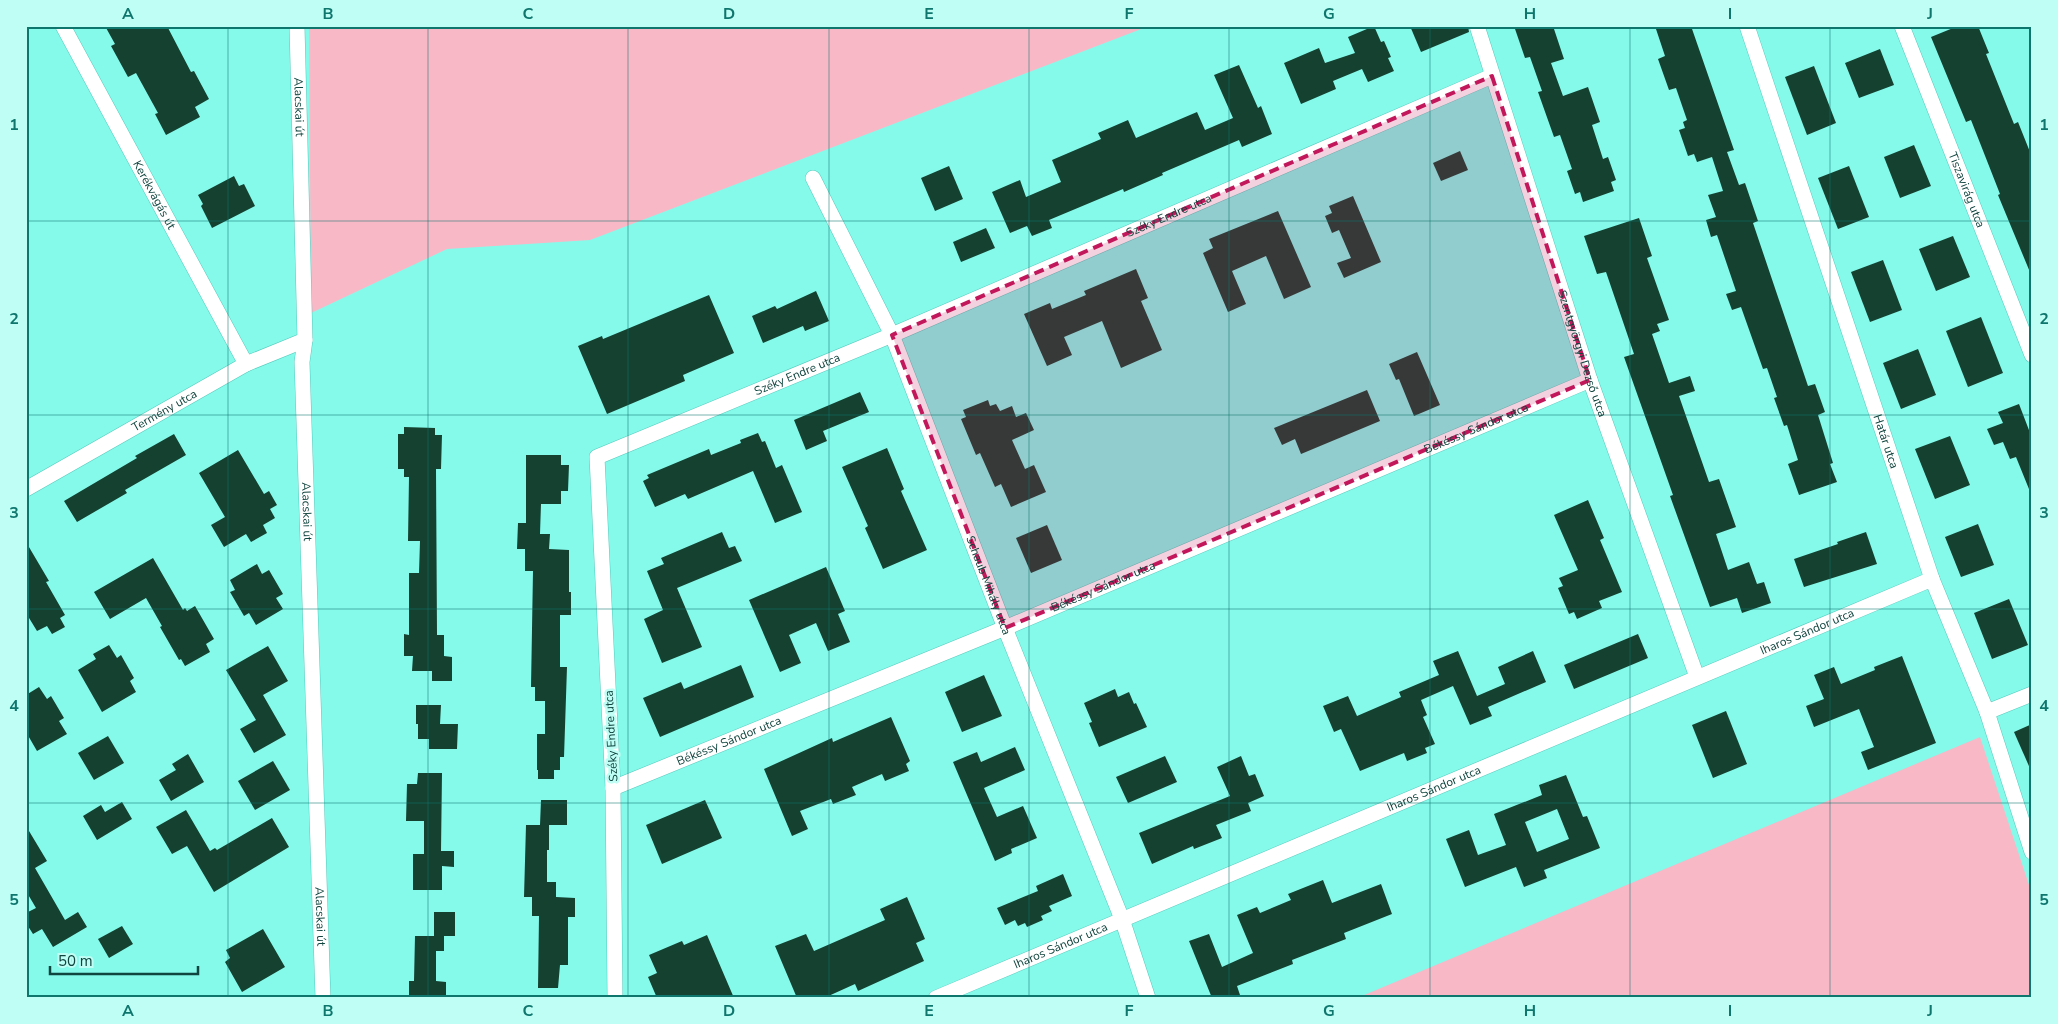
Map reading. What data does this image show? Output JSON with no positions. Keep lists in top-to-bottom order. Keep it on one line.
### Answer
{"streets":{"street":["Alacskai út","Tiszavirág utca","Kerékvágás út","Széky Endre utca","Szentgyörgyi Dezső utca","Termény utca","Békéssy Sándor utca","Határ utca","Schaub Mihály utca","Iharos Sándor utca"]},"crossings":[["Alacskai út","Termény utca"],["Kerékvágás út","Termény utca"],["Széky Endre utca","Szentgyörgyi Dezső utca"],["Széky Endre utca","Békéssy Sándor utca"],["Széky Endre utca","Schaub Mihály utca"],["Szentgyörgyi Dezső utca","Békéssy Sándor utca"],["Szentgyörgyi Dezső utca","Iharos Sándor utca"],["Békéssy Sándor utca","Schaub Mihály utca"],["Határ utca","Iharos Sándor utca"],["Schaub Mihály utca","Iharos Sándor utca"]],"scale_bar":"50 m","grid":{"columns":["A","B","C","D","E","F","G","H","I","J"],"rows":["1","2","3","4","5"]}}
